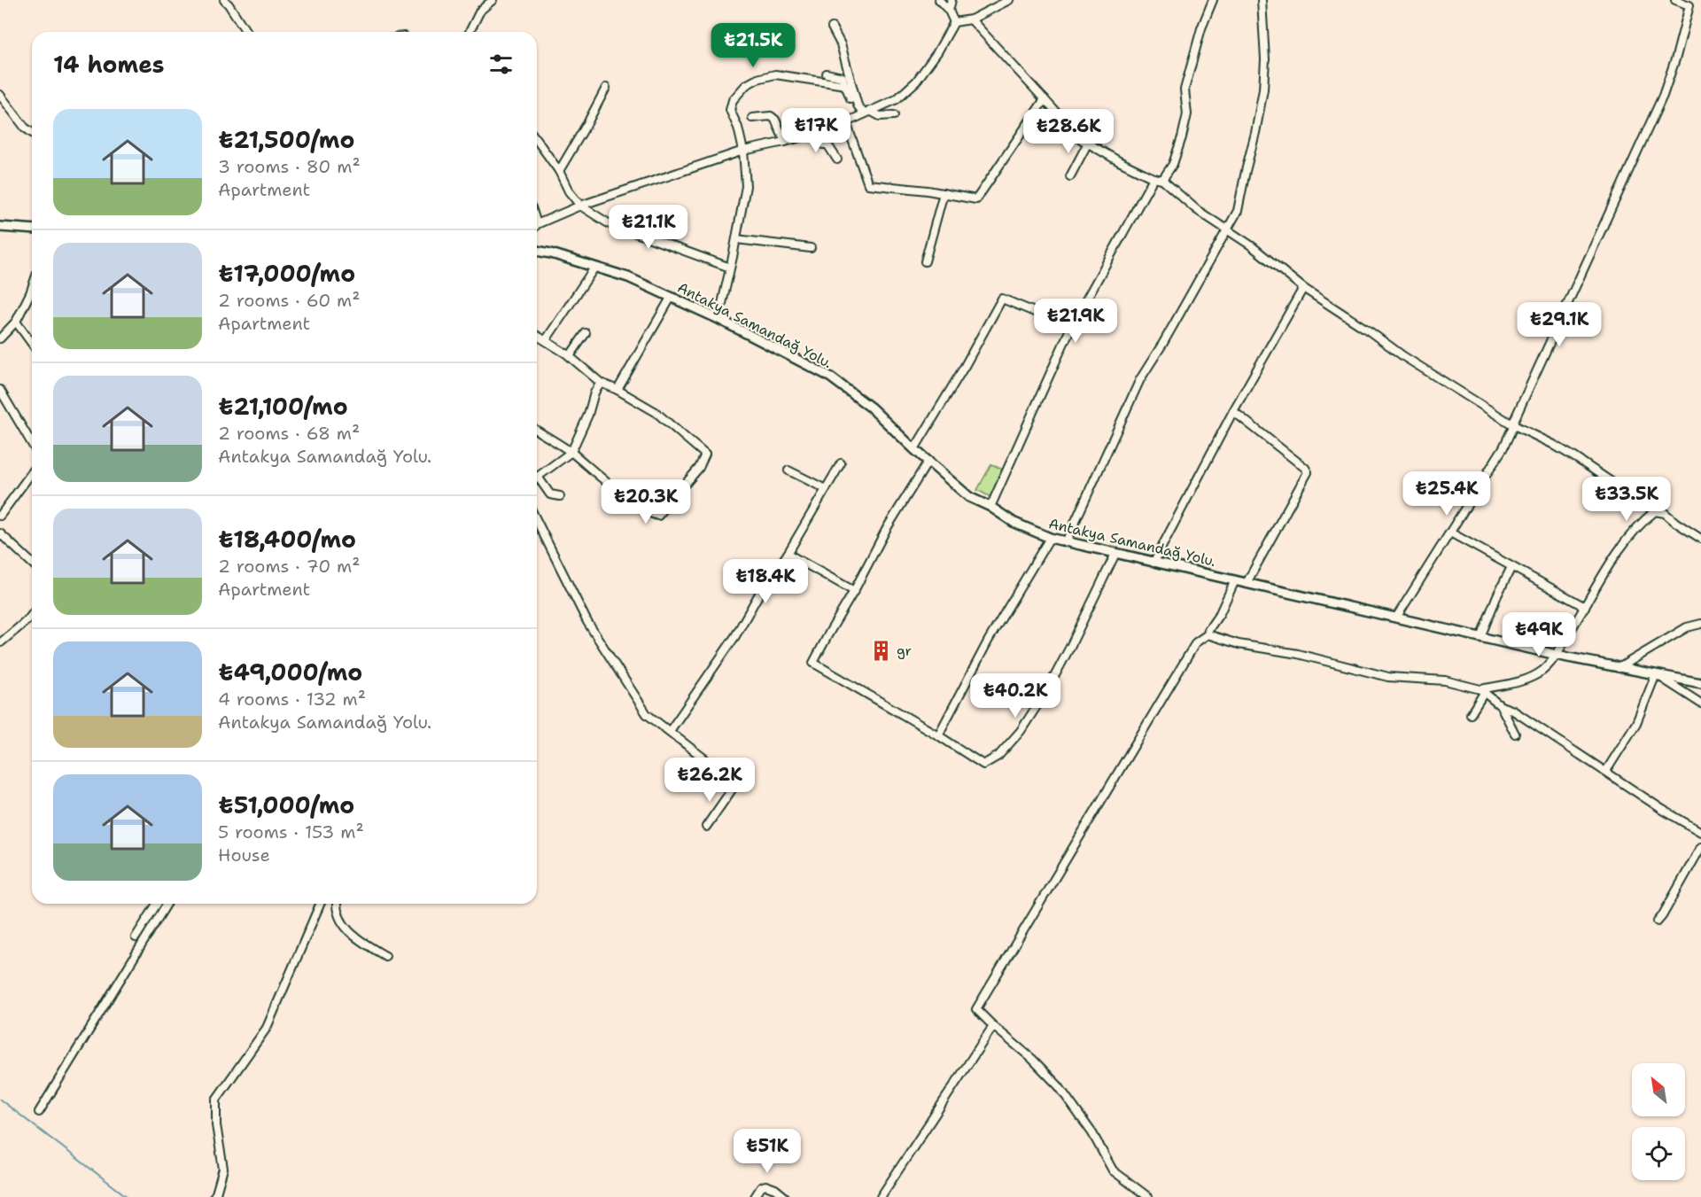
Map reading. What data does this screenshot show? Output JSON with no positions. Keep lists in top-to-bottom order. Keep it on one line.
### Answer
{"streets":{"street":["Antakya Samandağ Yolu."]},"places":{"building":["gr"]},"north":"top left","page":{"price":["₺21.5K","₺17K","₺28.6K","₺21.1K","₺21.9K","₺29.1K","₺25.4K","₺33.5K","₺20.3K","₺18.4K","₺49K","₺40.2K","₺26.2K","₺51K"],"heading":"14 homes","list":[{"name":"₺21,500/mo","note":"3 rooms · 80 m² · Apartment"},{"name":"₺17,000/mo","note":"2 rooms · 60 m² · Apartment"},{"name":"₺21,100/mo","note":"2 rooms · 68 m² · Antakya Samandağ Yolu."},{"name":"₺18,400/mo","note":"2 rooms · 70 m² · Apartment"},{"name":"₺49,000/mo","note":"4 rooms · 132 m² · Antakya Samandağ Yolu."},{"name":"₺51,000/mo","note":"5 rooms · 153 m² · House"}]}}
